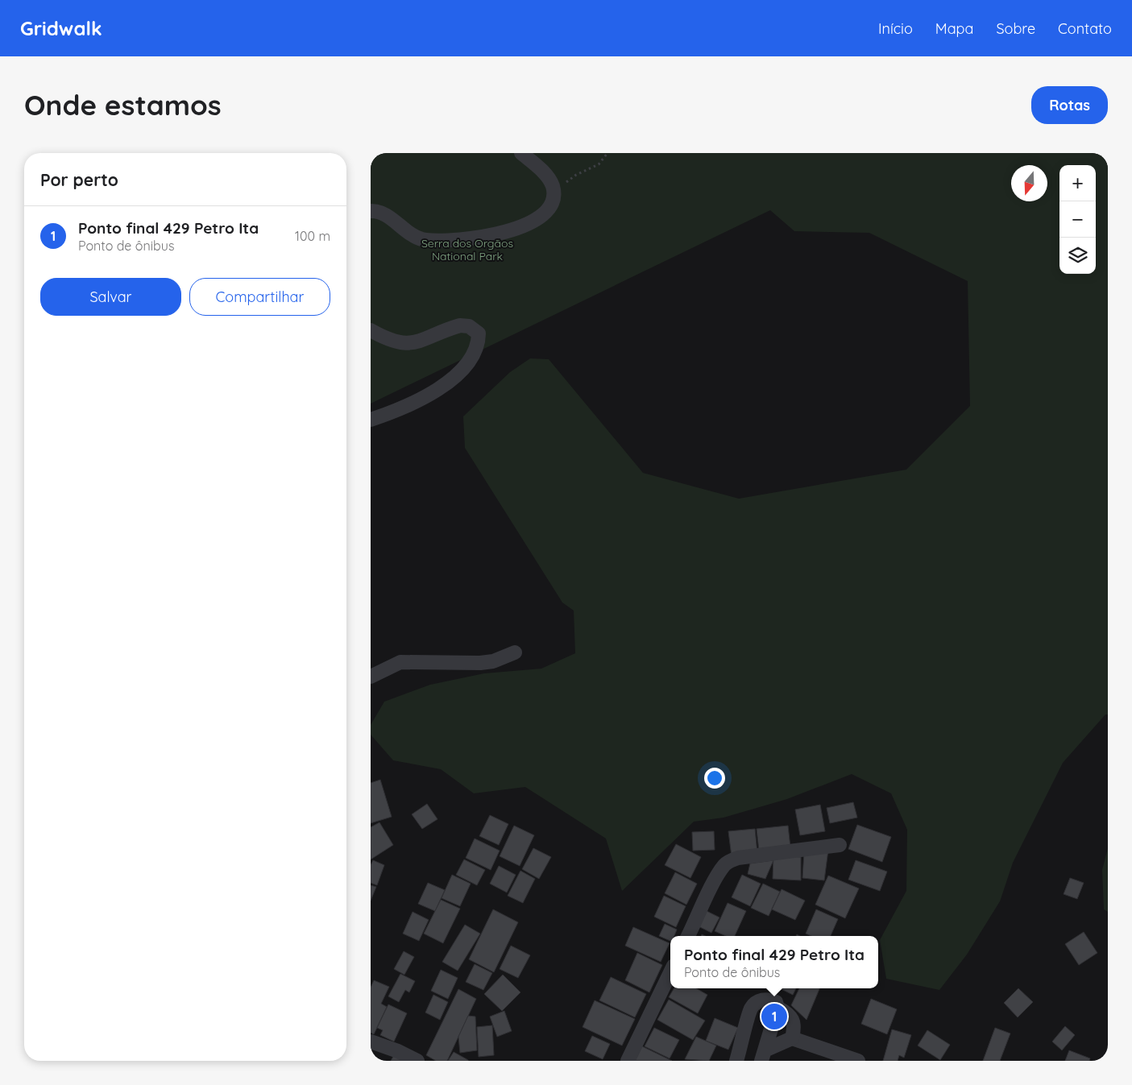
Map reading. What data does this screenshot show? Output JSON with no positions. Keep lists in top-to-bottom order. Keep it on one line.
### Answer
{"parks":["Serra dos Orgãos National Park"],"north":"bottom","page":{"header":"Gridwalk","nav":["Início","Mapa","Sobre","Contato"],"buttons":["Rotas",["Salvar","Compartilhar"]],"title":"Onde estamos","heading":"Por perto","map_buttons":["+","−"],"list":[{"mark":"1","name":"Ponto final 429 Petro Ita","note":"Ponto de ônibus","value":"100 m"}],"popup":["Ponto final 429 Petro Ita","Ponto de ônibus"],"pins":"1"}}
